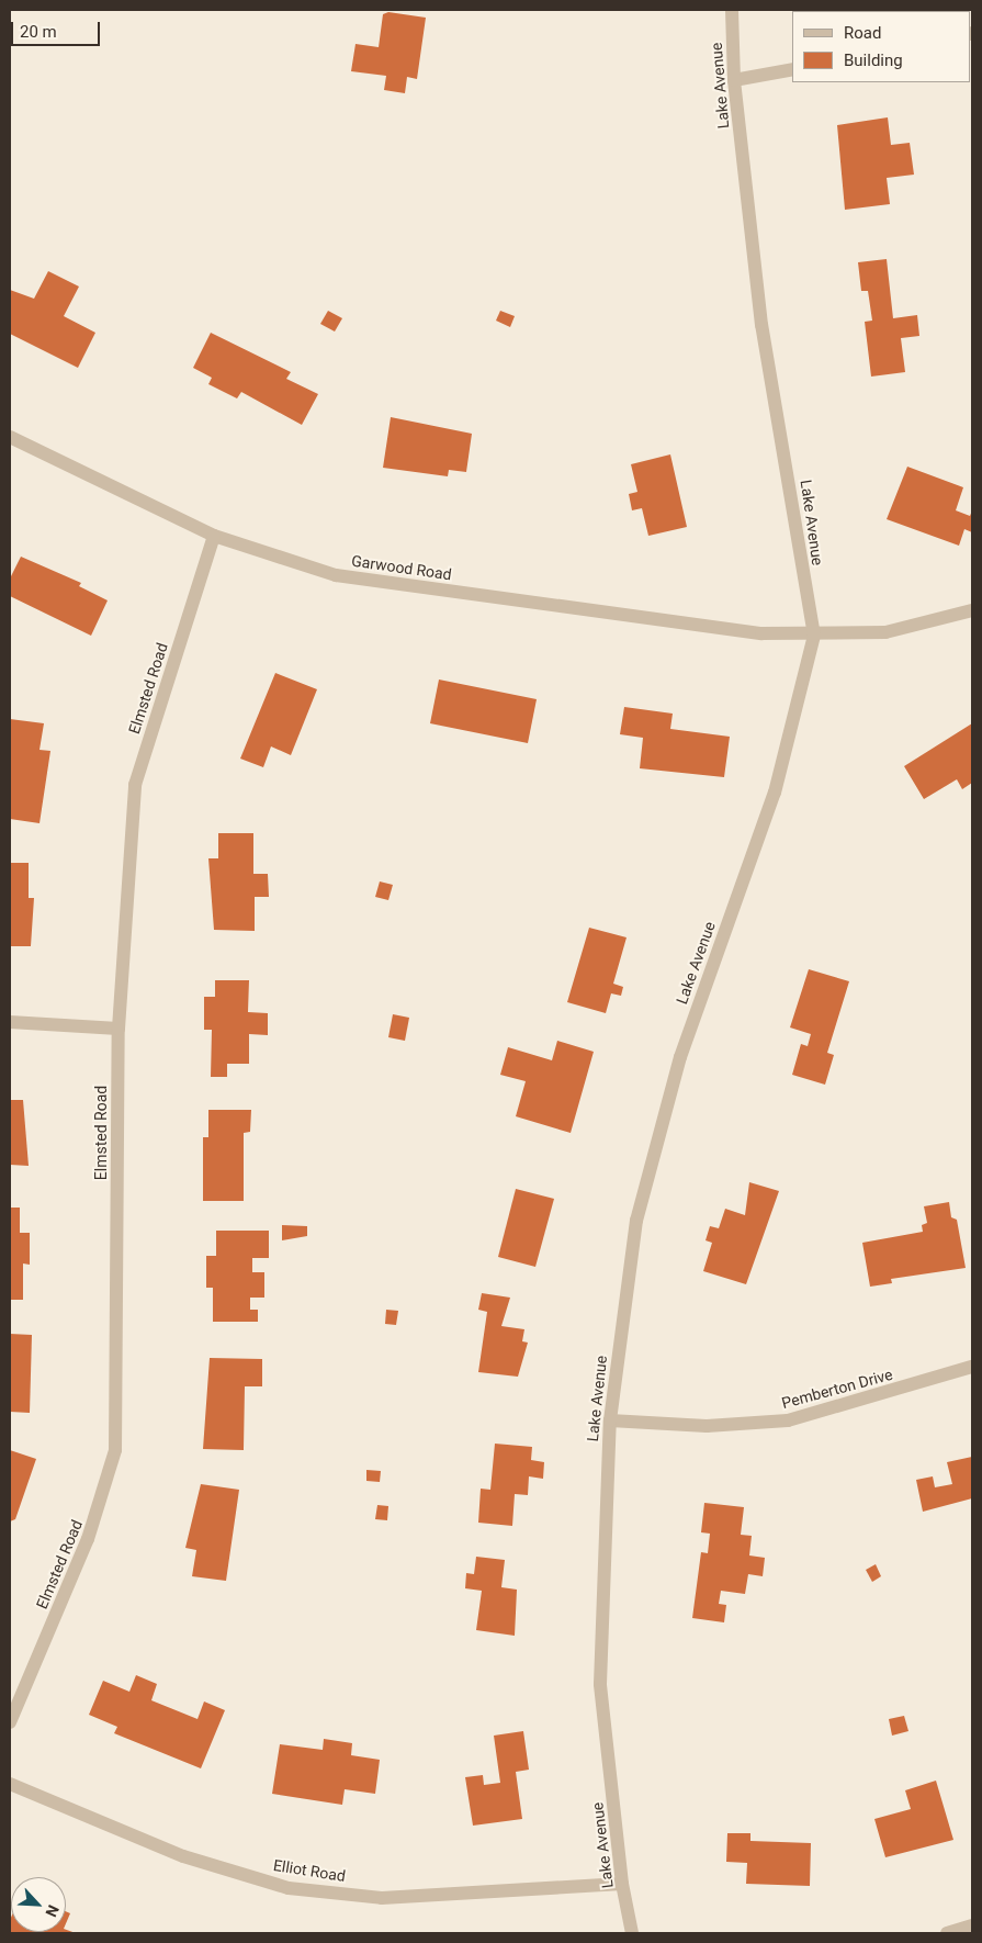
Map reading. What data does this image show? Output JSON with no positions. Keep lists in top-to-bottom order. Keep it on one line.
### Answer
{"streets":{"street":["Lake Avenue","Garwood Road","Elmsted Road","Pemberton Drive","Elliot Road"]},"crossings":[["Lake Avenue","Garwood Road"],["Lake Avenue","Pemberton Drive"],["Lake Avenue","Elliot Road"],["Garwood Road","Elmsted Road"]],"legend":["Road","Building"],"scale_bar":"20 m","north":"bottom right"}
